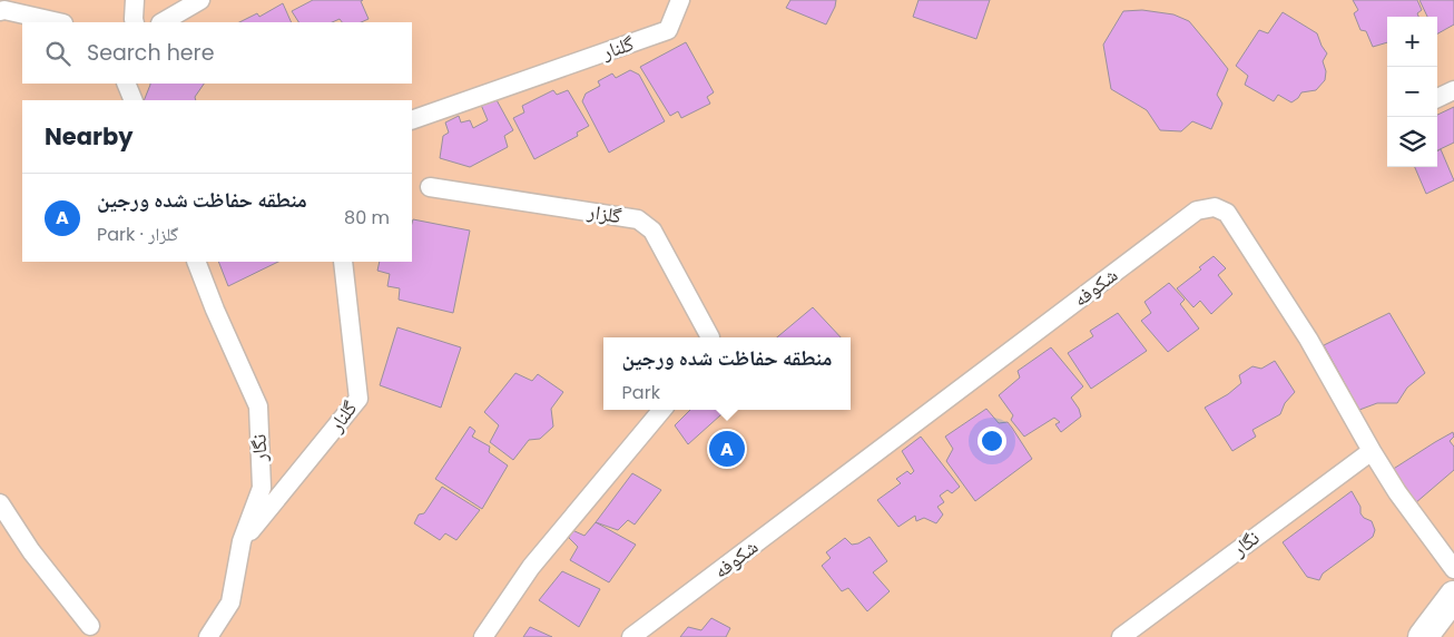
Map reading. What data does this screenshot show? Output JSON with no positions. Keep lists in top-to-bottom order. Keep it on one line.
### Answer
{"streets":{"street":["گلنار","گلزار","شکوفه","نگار"]},"crossings":[["گلنار","نگار"],["شکوفه","نگار"]],"page":{"map_buttons":["+","−"],"search":"Search here","heading":"Nearby","list":[{"mark":"A","name":"منطقه حفاظت شده ورجین","note":"Park · گلزار","value":"80 m"}],"popup":["منطقه حفاظت شده ورجین","Park"],"pins":"A"}}
